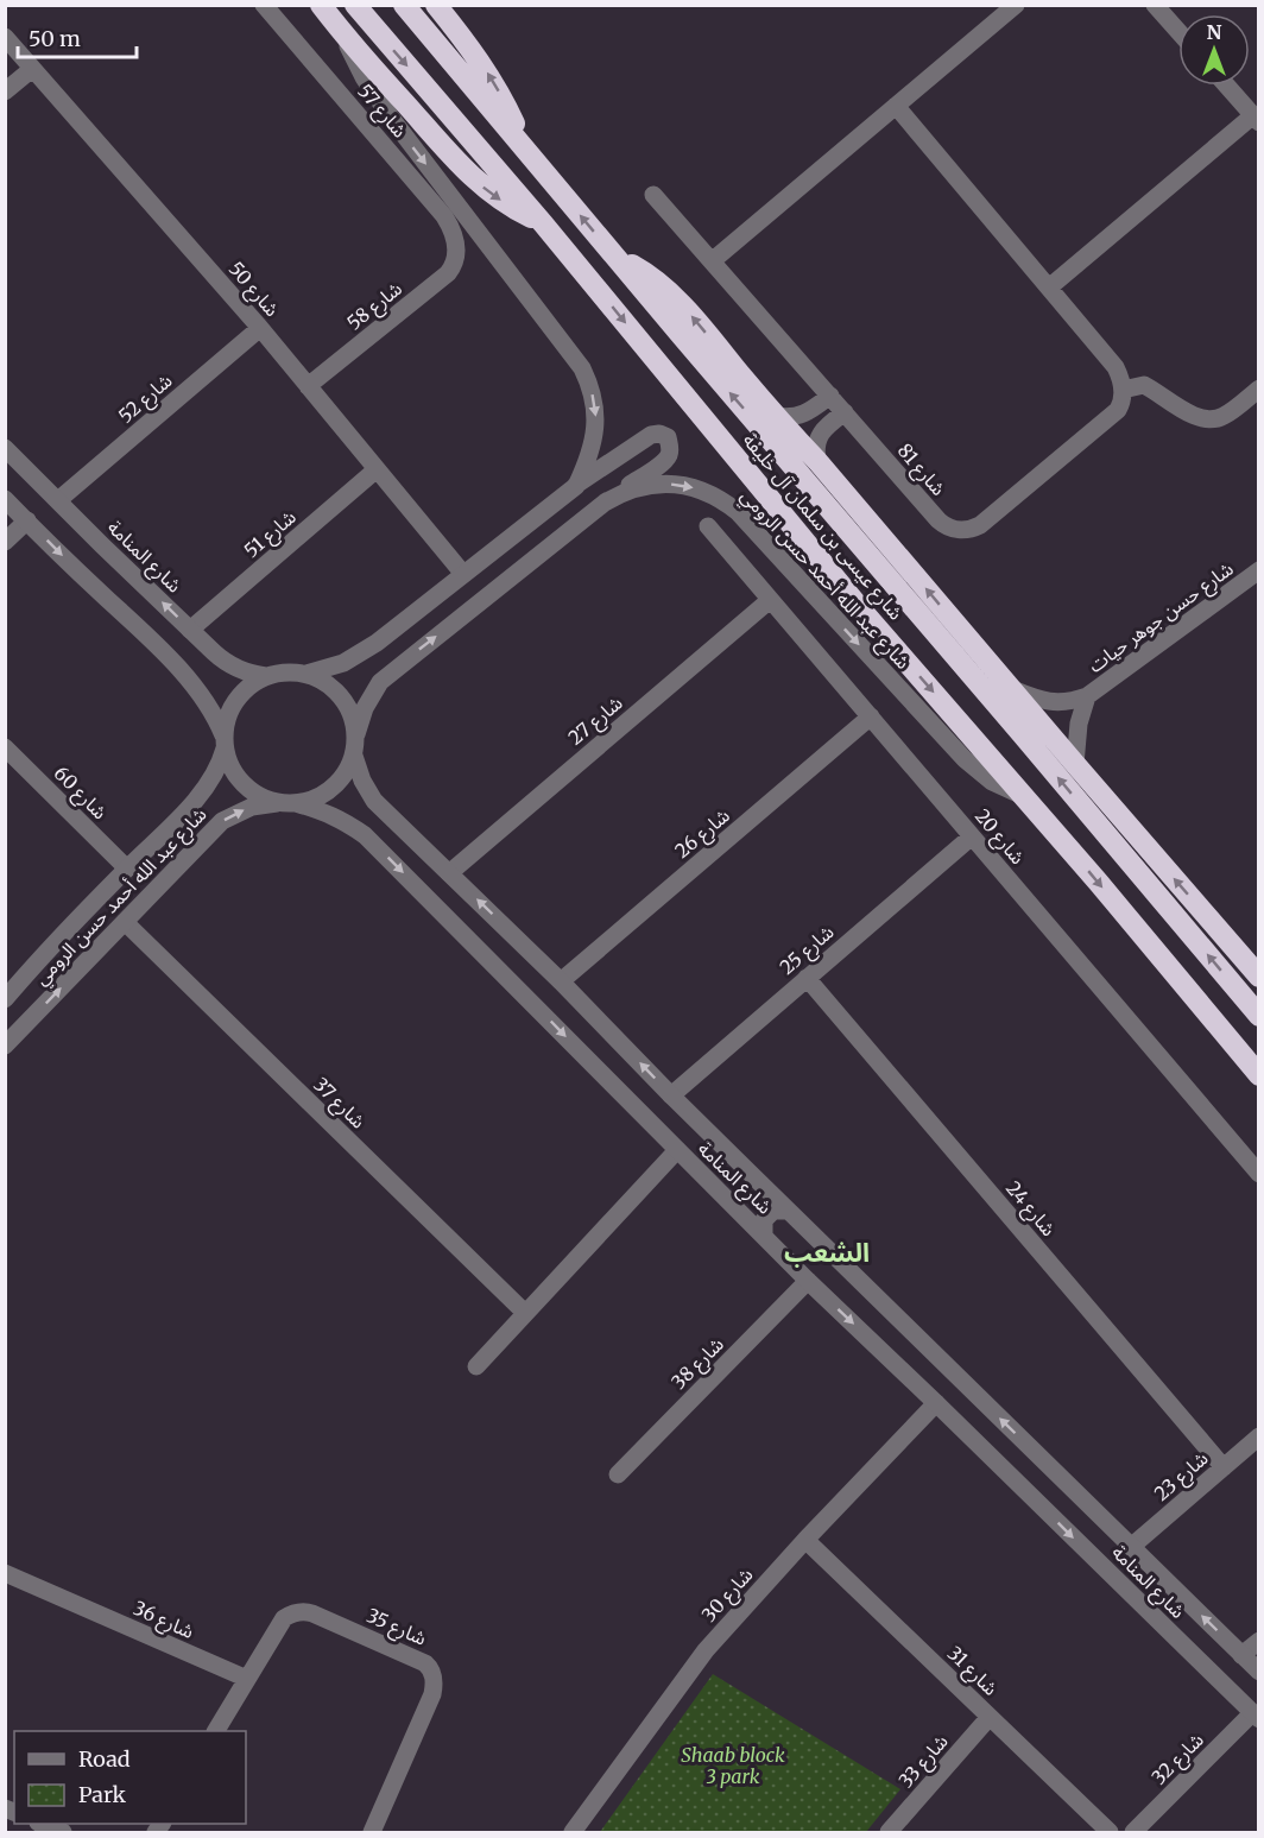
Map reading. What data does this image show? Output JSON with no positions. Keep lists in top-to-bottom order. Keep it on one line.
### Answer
{"streets":{"highway":["شارع عيسى بن سلمان آل خليفة"],"street":["شارع 57","شارع 50","شارع 58","شارع 52","شارع 81","شارع 51","شارع المنامة","شارع عبد الله أحمد حسن الرومي","شارع حسن جوهر حيات","شارع 27","شارع 60","شارع 26","شارع 20","شارع 25","شارع 37","شارع 24","شارع 38","شارع 23","شارع 30","شارع 36","شارع 35","شارع 31","شارع 32","شارع 33"]},"crossings":[["شارع 57","شارع 58"],["شارع 50","شارع 58"],["شارع 50","شارع 52"],["شارع 50","شارع 51"],["شارع 52","شارع المنامة"],["شارع عيسى بن سلمان آل خليفة","شارع عبد الله أحمد حسن الرومي"],["شارع 51","شارع المنامة"],["شارع المنامة","شارع عبد الله أحمد حسن الرومي"],["شارع المنامة","شارع 27"],["شارع المنامة","شارع 26"],["شارع المنامة","شارع 25"],["شارع المنامة","شارع 38"],["شارع المنامة","شارع 23"],["شارع المنامة","شارع 30"],["شارع المنامة","شارع 32"],["شارع عبد الله أحمد حسن الرومي","شارع 60"],["شارع عبد الله أحمد حسن الرومي","شارع 37"],["شارع 27","شارع 20"],["شارع 26","شارع 20"],["شارع 20","شارع 25"],["شارع 25","شارع 24"],["شارع 24","شارع 23"],["شارع 30","شارع 31"],["شارع 36","شارع 35"],["شارع 31","شارع 33"]],"districts":["الشعب"],"parks":["Shaab block 3 park"],"legend":["Road","Park"],"scale_bar":"50 m","north":"top"}
